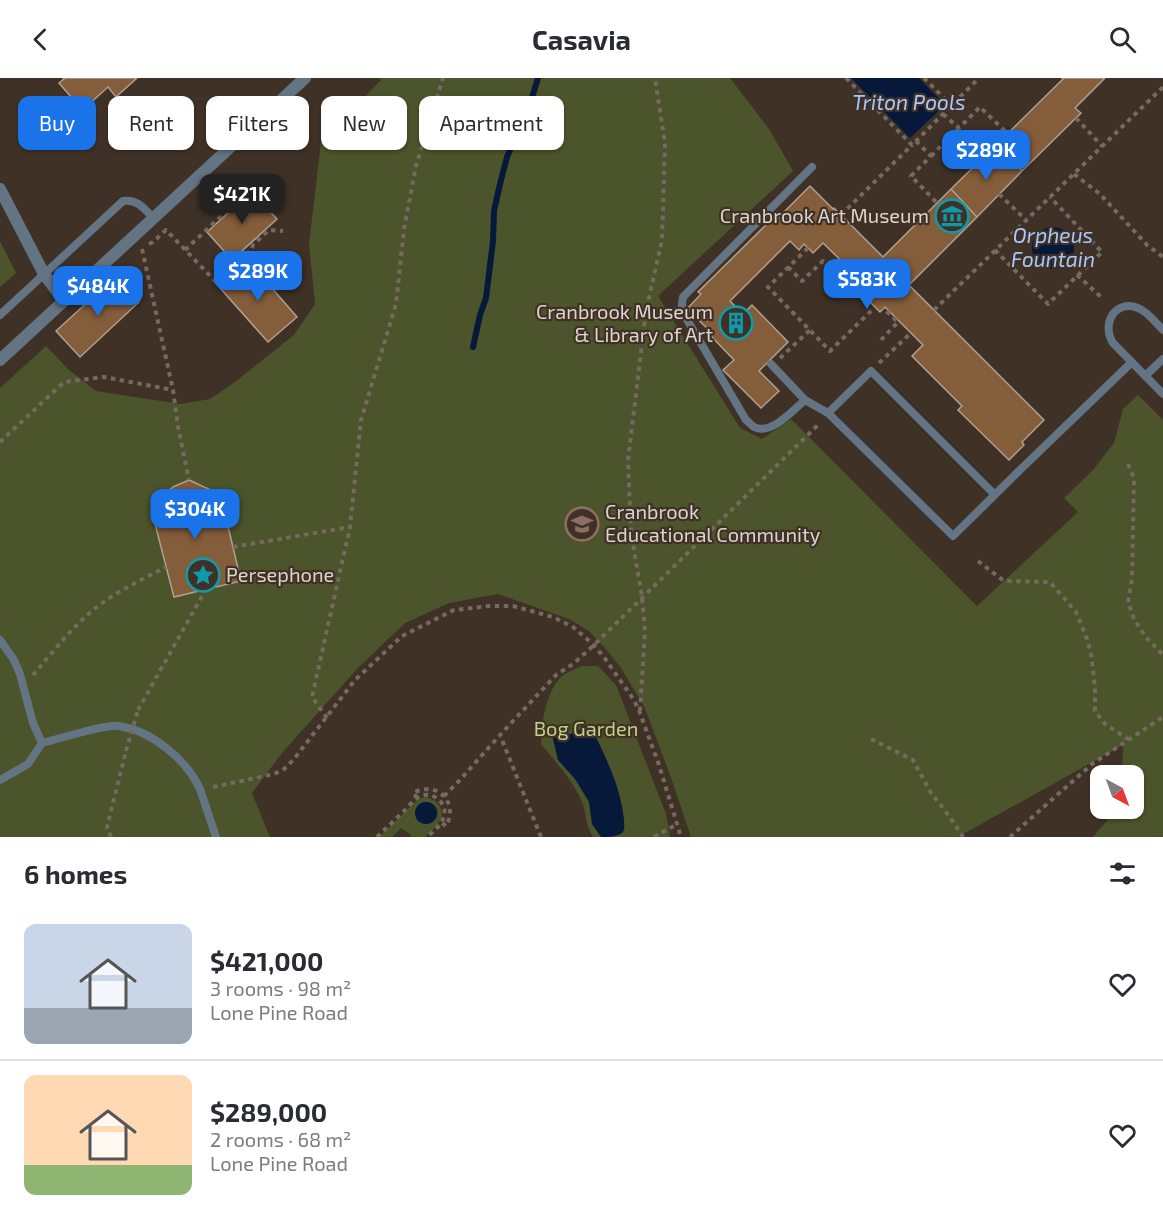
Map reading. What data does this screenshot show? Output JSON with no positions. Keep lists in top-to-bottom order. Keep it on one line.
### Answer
{"water":["Triton Pools","Orpheus Fountain"],"parks":["Bog Garden"],"places":{"museum":["Cranbrook Art Museum"],"building":["Cranbrook Museum & Library of Art"],"school or university":["Cranbrook Educational Community"],"place":["Persephone"]},"north":"bottom right","page":{"header":"Casavia","chip":["Buy","Rent","Filters","New","Apartment"],"price":["$289K","$421K","$289K","$583K","$484K","$304K"],"heading":"6 homes","list":[{"name":"$421,000","note":"3 rooms · 98 m² · Lone Pine Road"},{"name":"$289,000","note":"2 rooms · 68 m² · Lone Pine Road"}]}}
